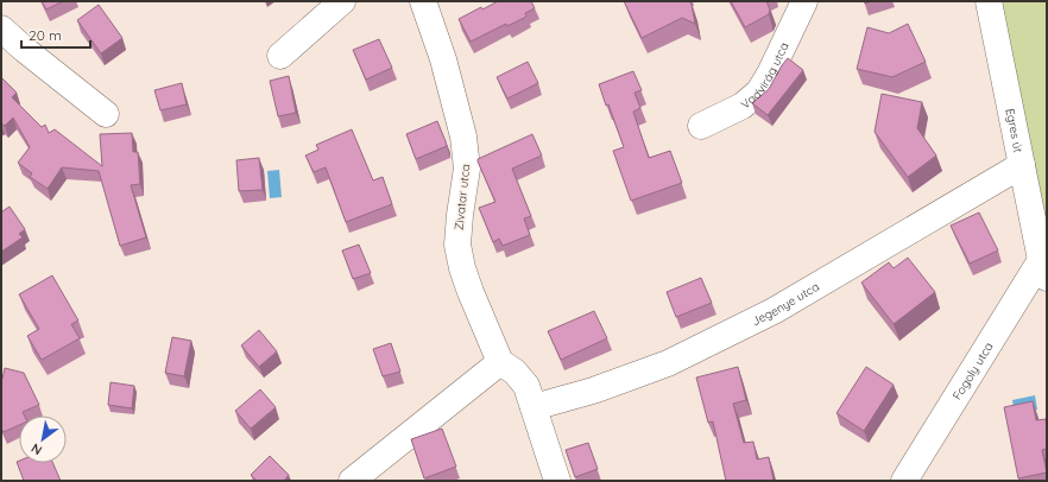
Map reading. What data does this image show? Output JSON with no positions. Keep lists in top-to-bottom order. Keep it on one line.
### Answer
{"streets":{"street":["Vadvirág utca","Egres út","Zivatar utca","Jegenye utca","Fogoly utca"]},"crossings":[["Egres út","Jegenye utca"],["Egres út","Fogoly utca"],["Zivatar utca","Jegenye utca"]],"scale_bar":"20 m","north":"bottom left"}
